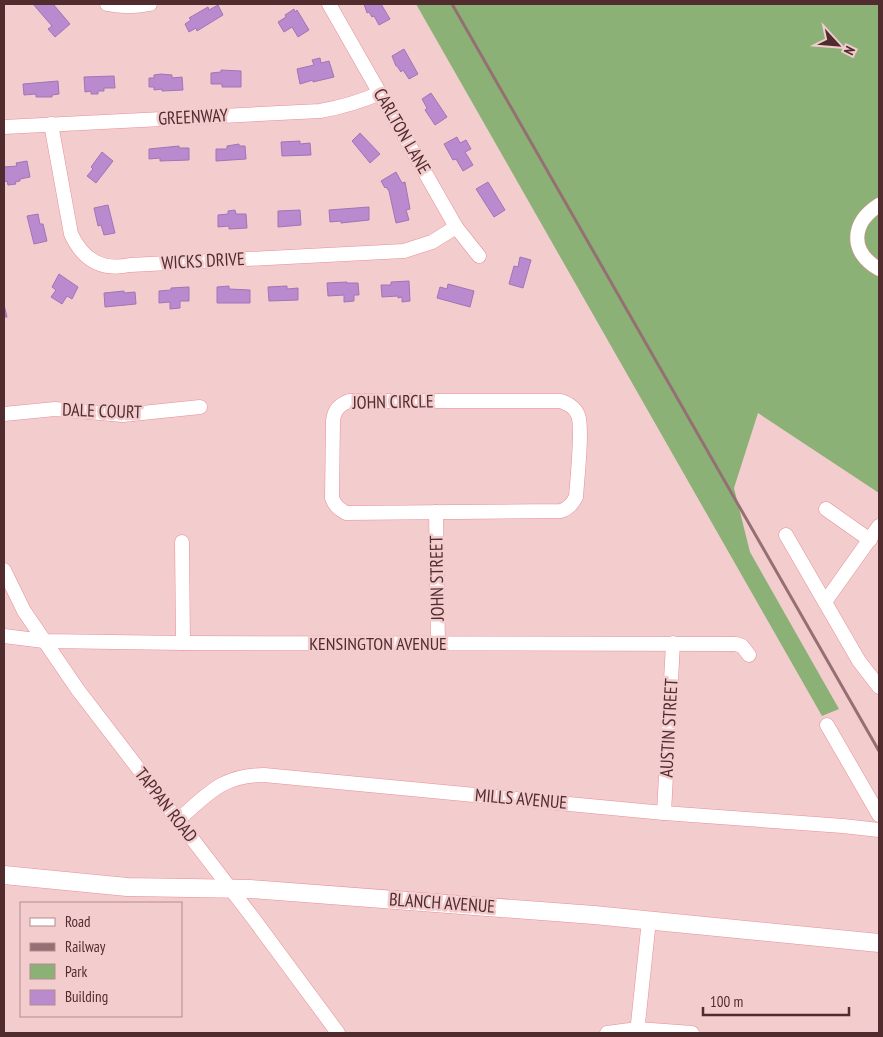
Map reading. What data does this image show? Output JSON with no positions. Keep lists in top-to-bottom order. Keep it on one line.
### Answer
{"streets":{"main road":["BLANCH AVENUE"],"street":["GREENWAY","CARLTON LANE","WICKS DRIVE","JOHN CIRCLE","DALE COURT","JOHN STREET","KENSINGTON AVENUE","AUSTIN STREET","MILLS AVENUE","TAPPAN ROAD"]},"crossings":[["GREENWAY","CARLTON LANE"],["GREENWAY","WICKS DRIVE"],["CARLTON LANE","WICKS DRIVE"],["JOHN CIRCLE","JOHN STREET"],["JOHN STREET","KENSINGTON AVENUE"],["KENSINGTON AVENUE","AUSTIN STREET"],["KENSINGTON AVENUE","TAPPAN ROAD"],["AUSTIN STREET","MILLS AVENUE"],["MILLS AVENUE","TAPPAN ROAD"],["TAPPAN ROAD","BLANCH AVENUE"]],"legend":["Road","Railway","Park","Building"],"scale_bar":"100 m","north":"bottom right"}
